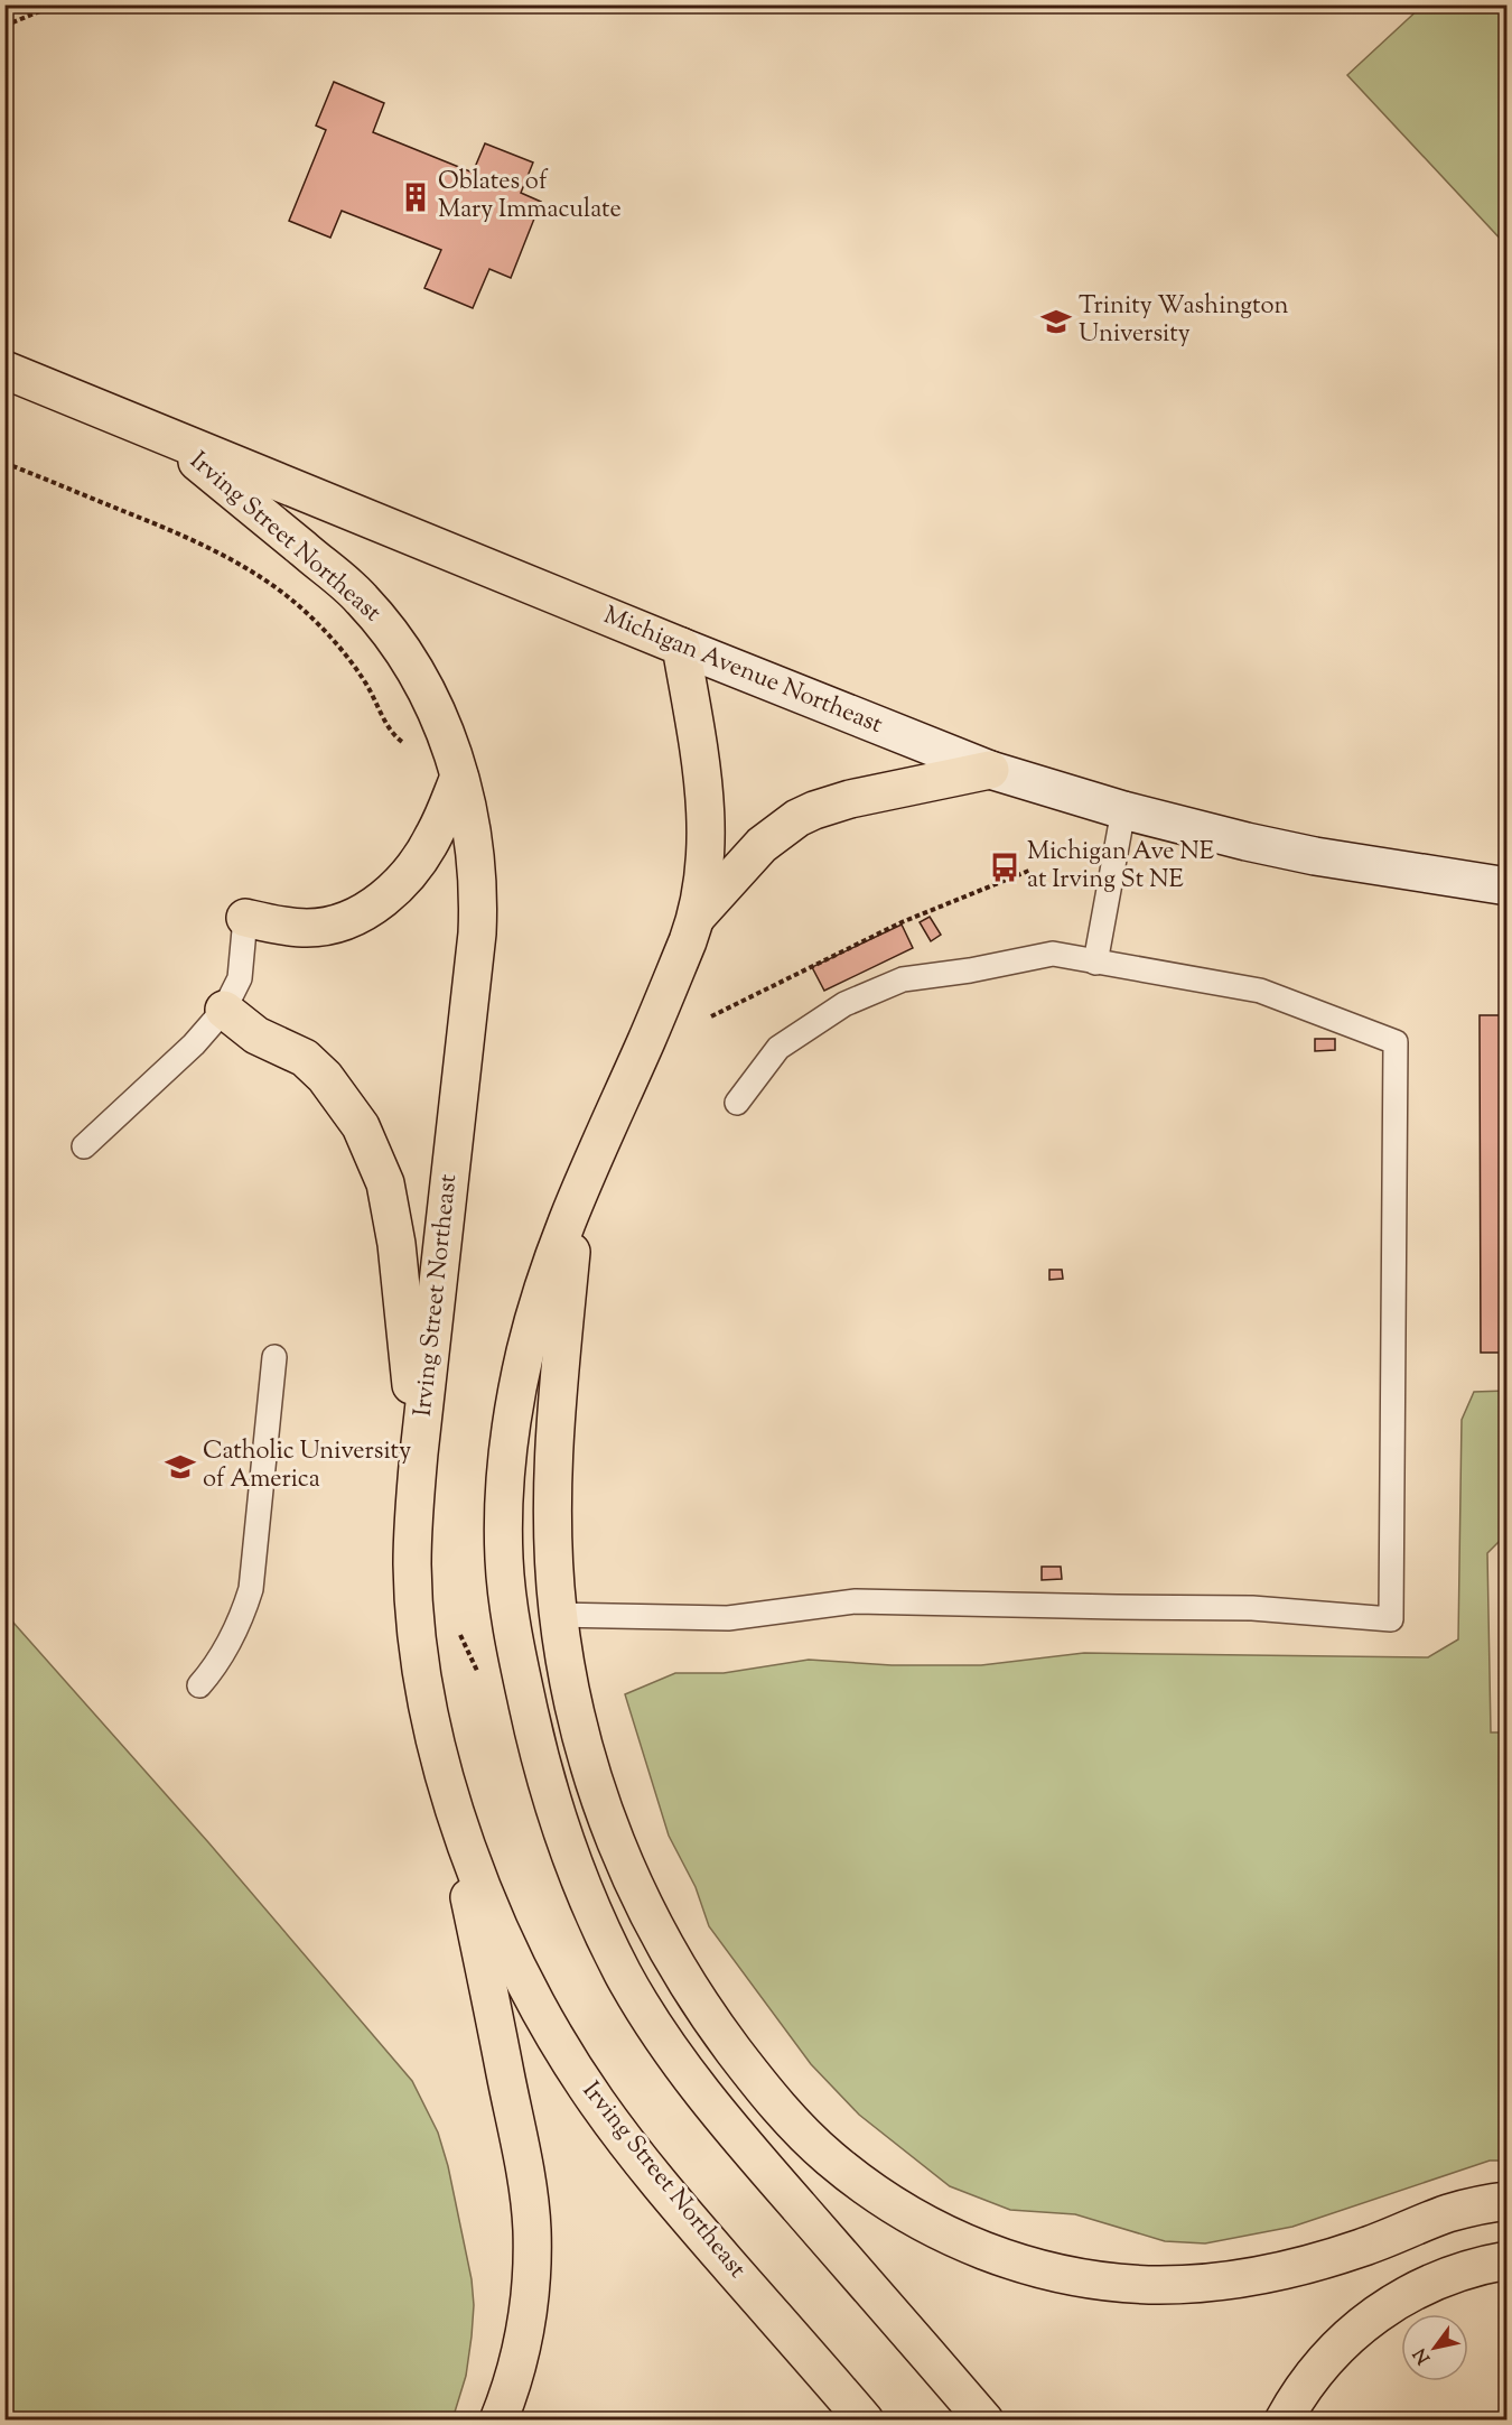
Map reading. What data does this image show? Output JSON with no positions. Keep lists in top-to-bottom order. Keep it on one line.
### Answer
{"streets":{"main road":["Irving Street Northeast","Michigan Avenue Northeast"]},"crossings":[["Irving Street Northeast","Michigan Avenue Northeast"]],"places":{"building":["Oblates of Mary Immaculate"],"school or university":["Trinity Washington University","Catholic University of America"],"bus stop":["Michigan Ave NE at Irving St NE"]},"north":"bottom left"}
